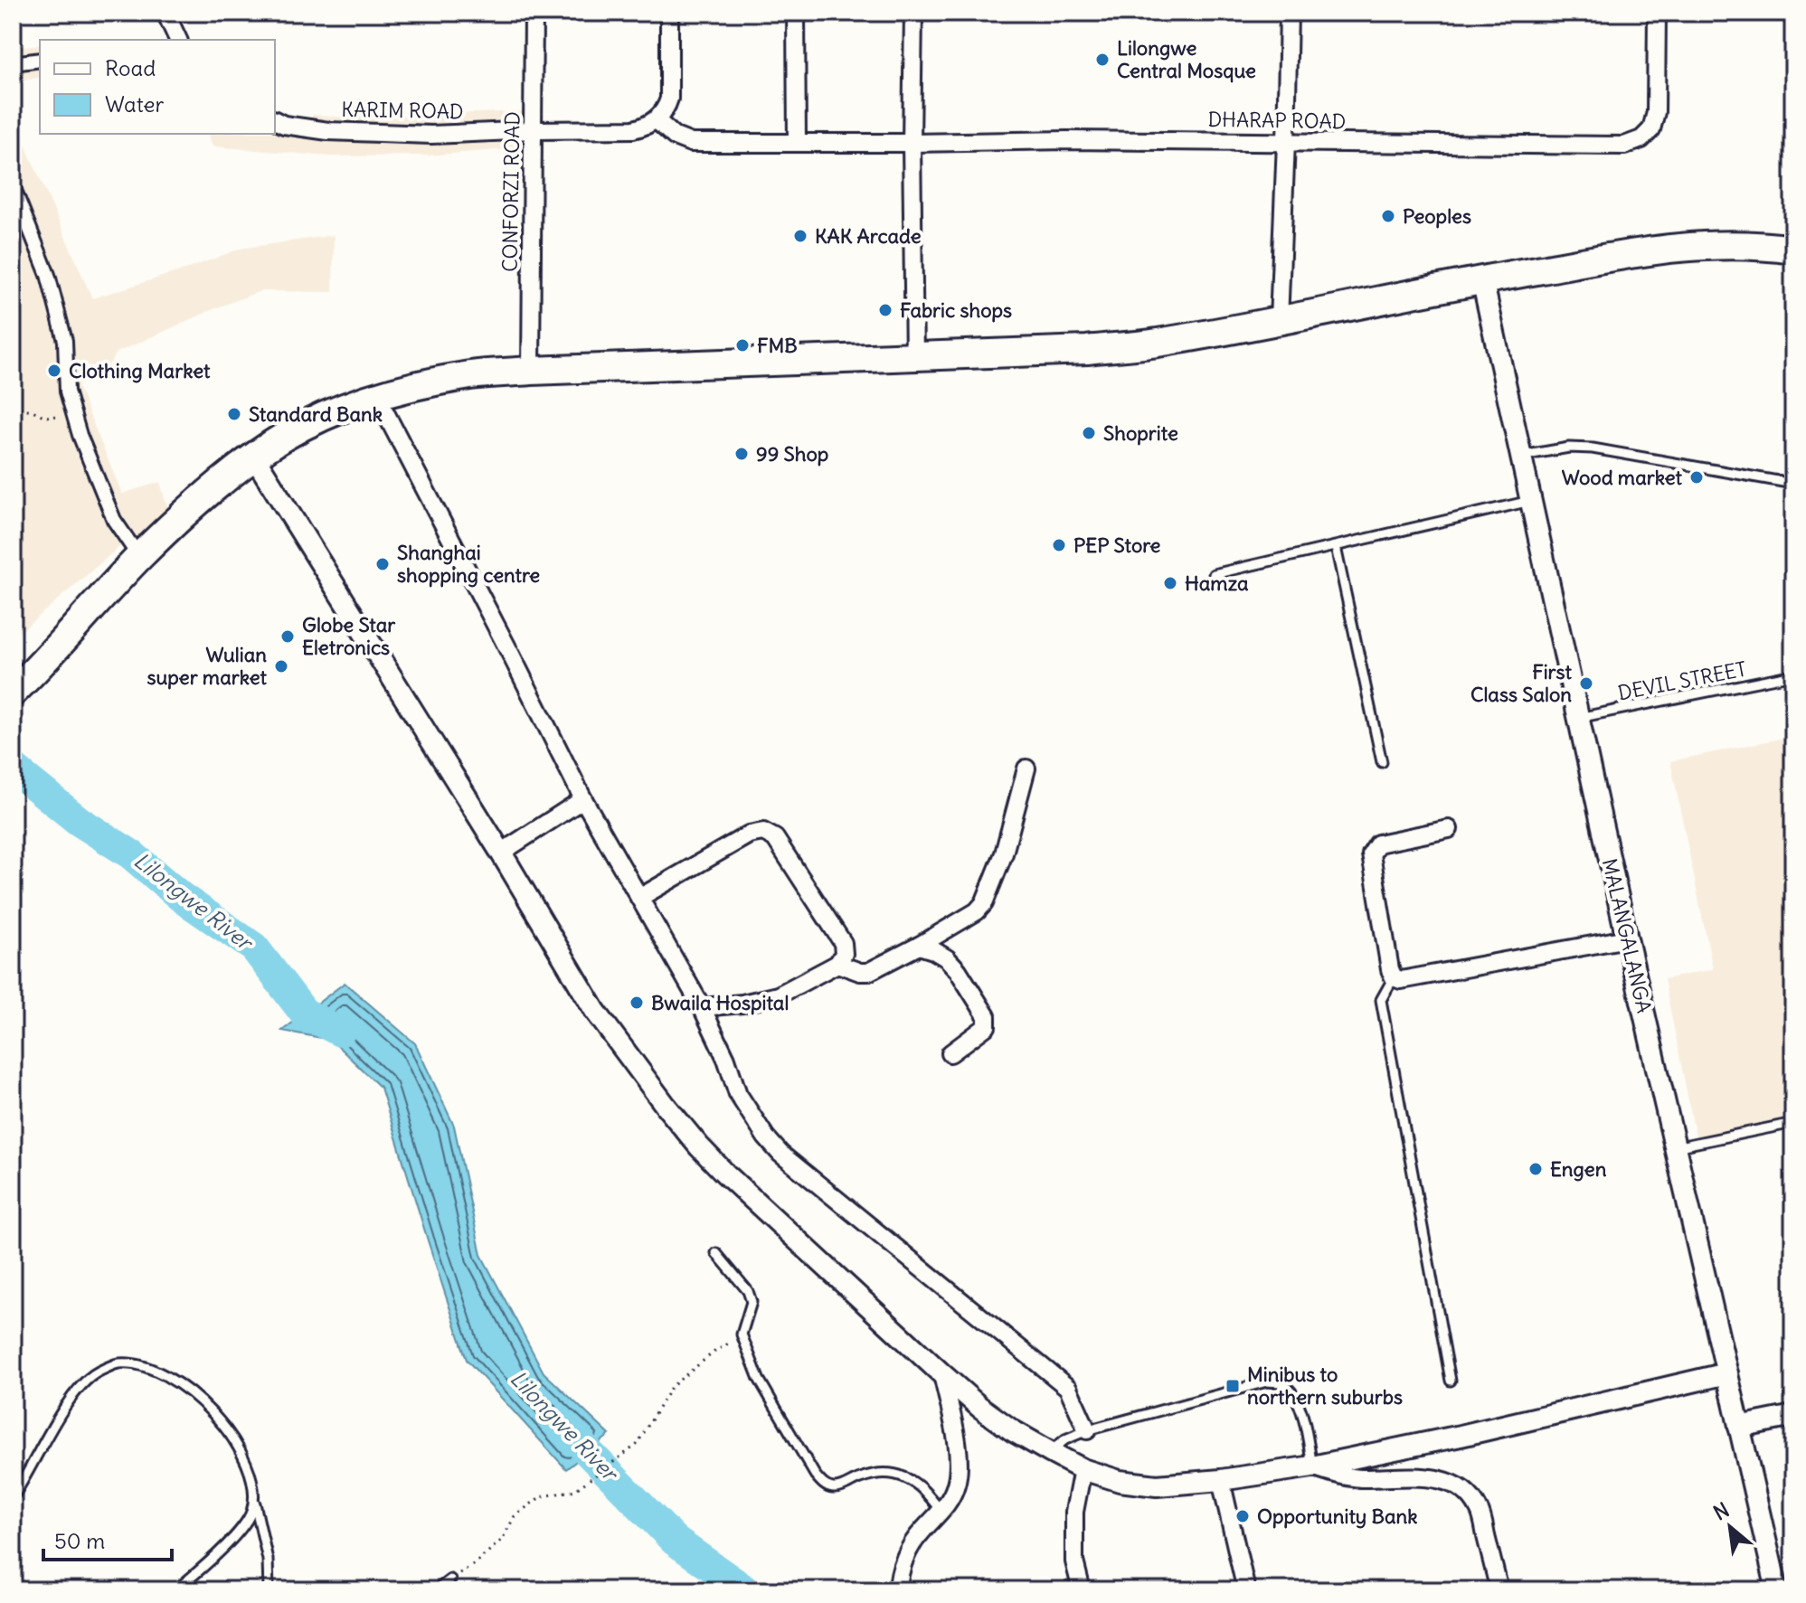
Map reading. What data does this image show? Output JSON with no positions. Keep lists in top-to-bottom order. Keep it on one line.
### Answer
{"streets":{"street":["KARIM ROAD","DHARAP ROAD","CONFORZI ROAD","MALANGALANGA"],"lane":["DEVIL STREET"]},"crossings":[["KARIM ROAD","DHARAP ROAD"],["KARIM ROAD","CONFORZI ROAD"],["DEVIL STREET","MALANGALANGA"]],"water":["Lilongwe River"],"places":{"other":["Lilongwe Central Mosque","Peoples","KAK Arcade","Fabric shops","FMB","Clothing Market","Standard Bank","Shoprite","99 Shop","Wood market","PEP Store","Shanghai shopping centre","Hamza","Globe Star Eletronics","Wulian super market","First Class Salon","Bwaila Hospital","Engen","Opportunity Bank"],"transit":["Minibus to northern suburbs"]},"legend":["Road","Water"],"scale_bar":"50 m","north":"top left"}
